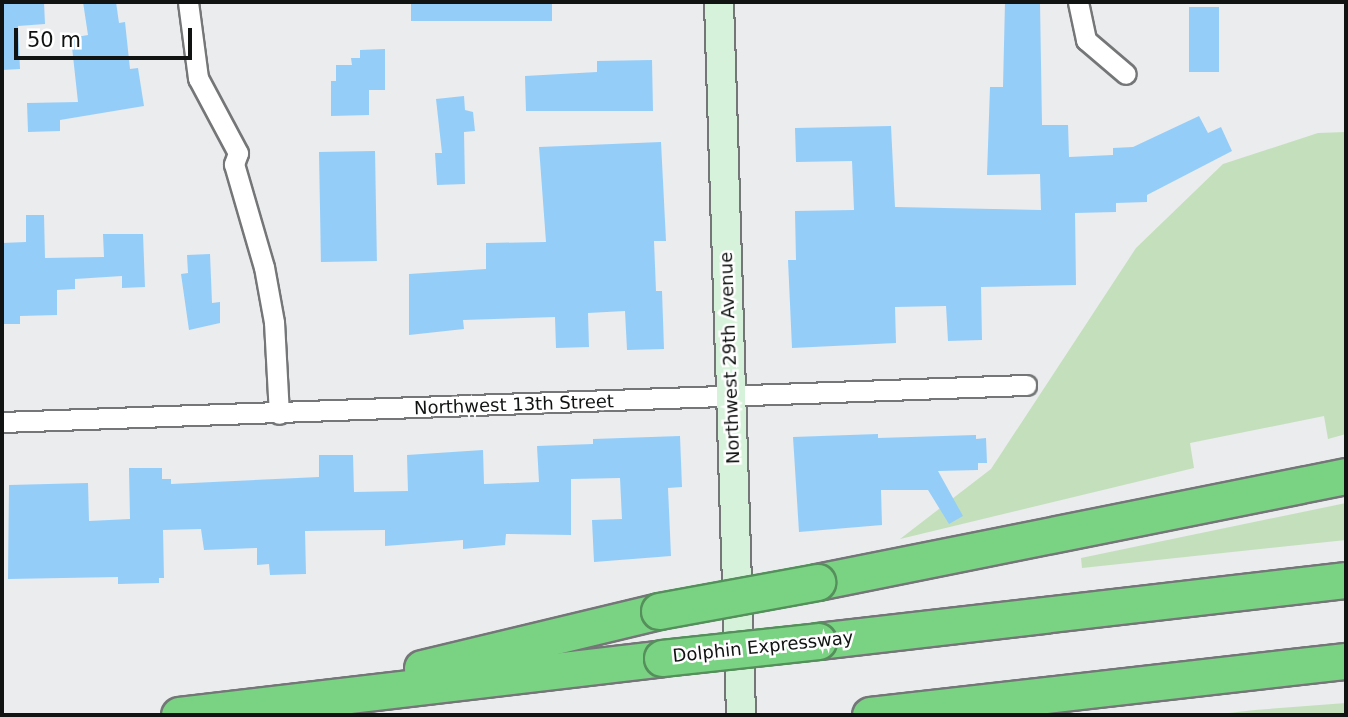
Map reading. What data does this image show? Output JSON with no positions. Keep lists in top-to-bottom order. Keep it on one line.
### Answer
{"streets":{"highway":["Dolphin Expressway"],"street":["Northwest 29th Avenue","Northwest 13th Street"]},"crossings":[["Northwest 29th Avenue","Northwest 13th Street"]],"scale_bar":"50 m"}
